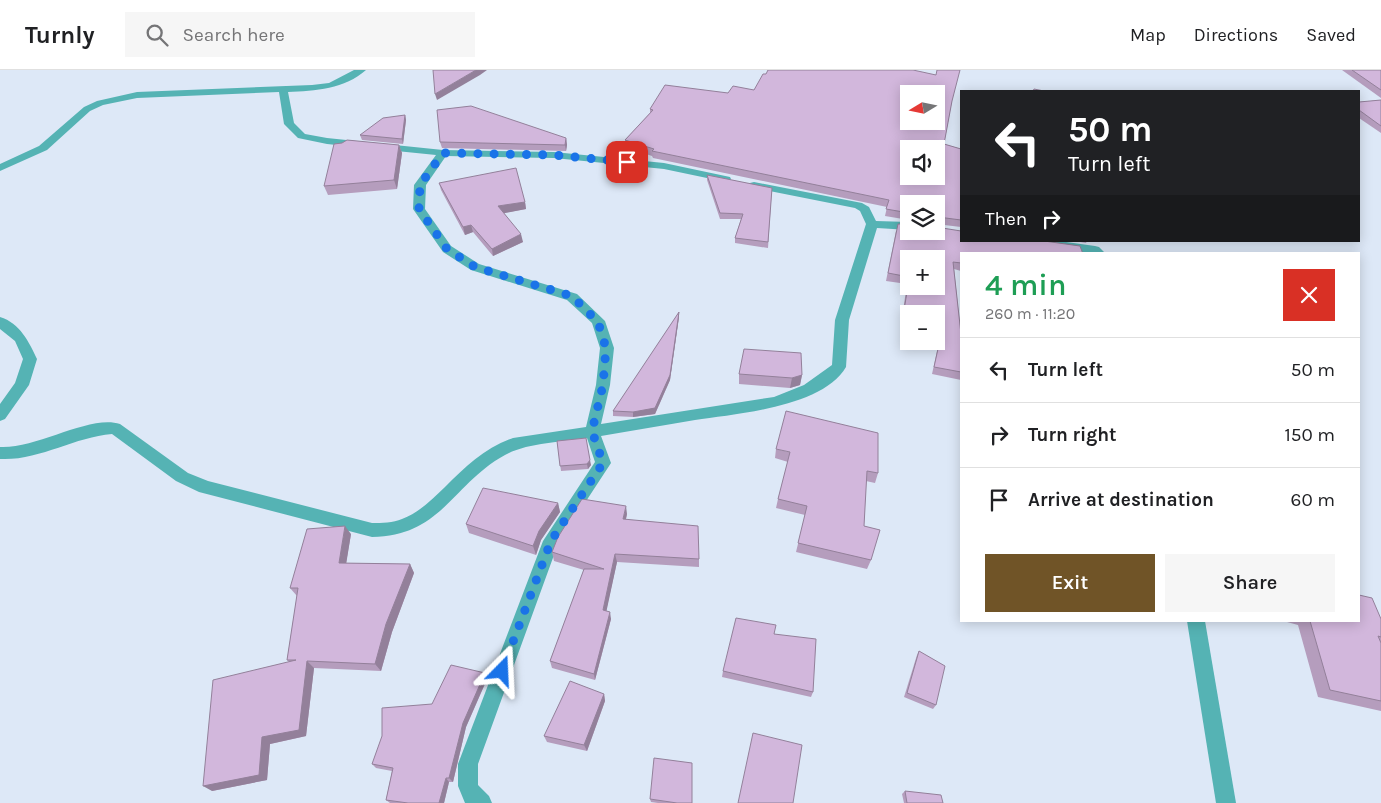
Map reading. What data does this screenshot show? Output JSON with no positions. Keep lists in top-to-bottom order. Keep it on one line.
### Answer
{"north":"left","page":{"header":"Turnly","search":"Search here","nav":["Map","Directions","Saved"],"map_buttons":["+","−"],"turn":["50 m","Turn left"],"then":"Then","heading":["4 min","260 m · 11:20"],"list":[{"name":"Turn left","value":"50 m"},{"name":"Turn right","value":"150 m"},{"name":"Arrive at destination","value":"60 m"}],"buttons":["Exit","Share"]}}
